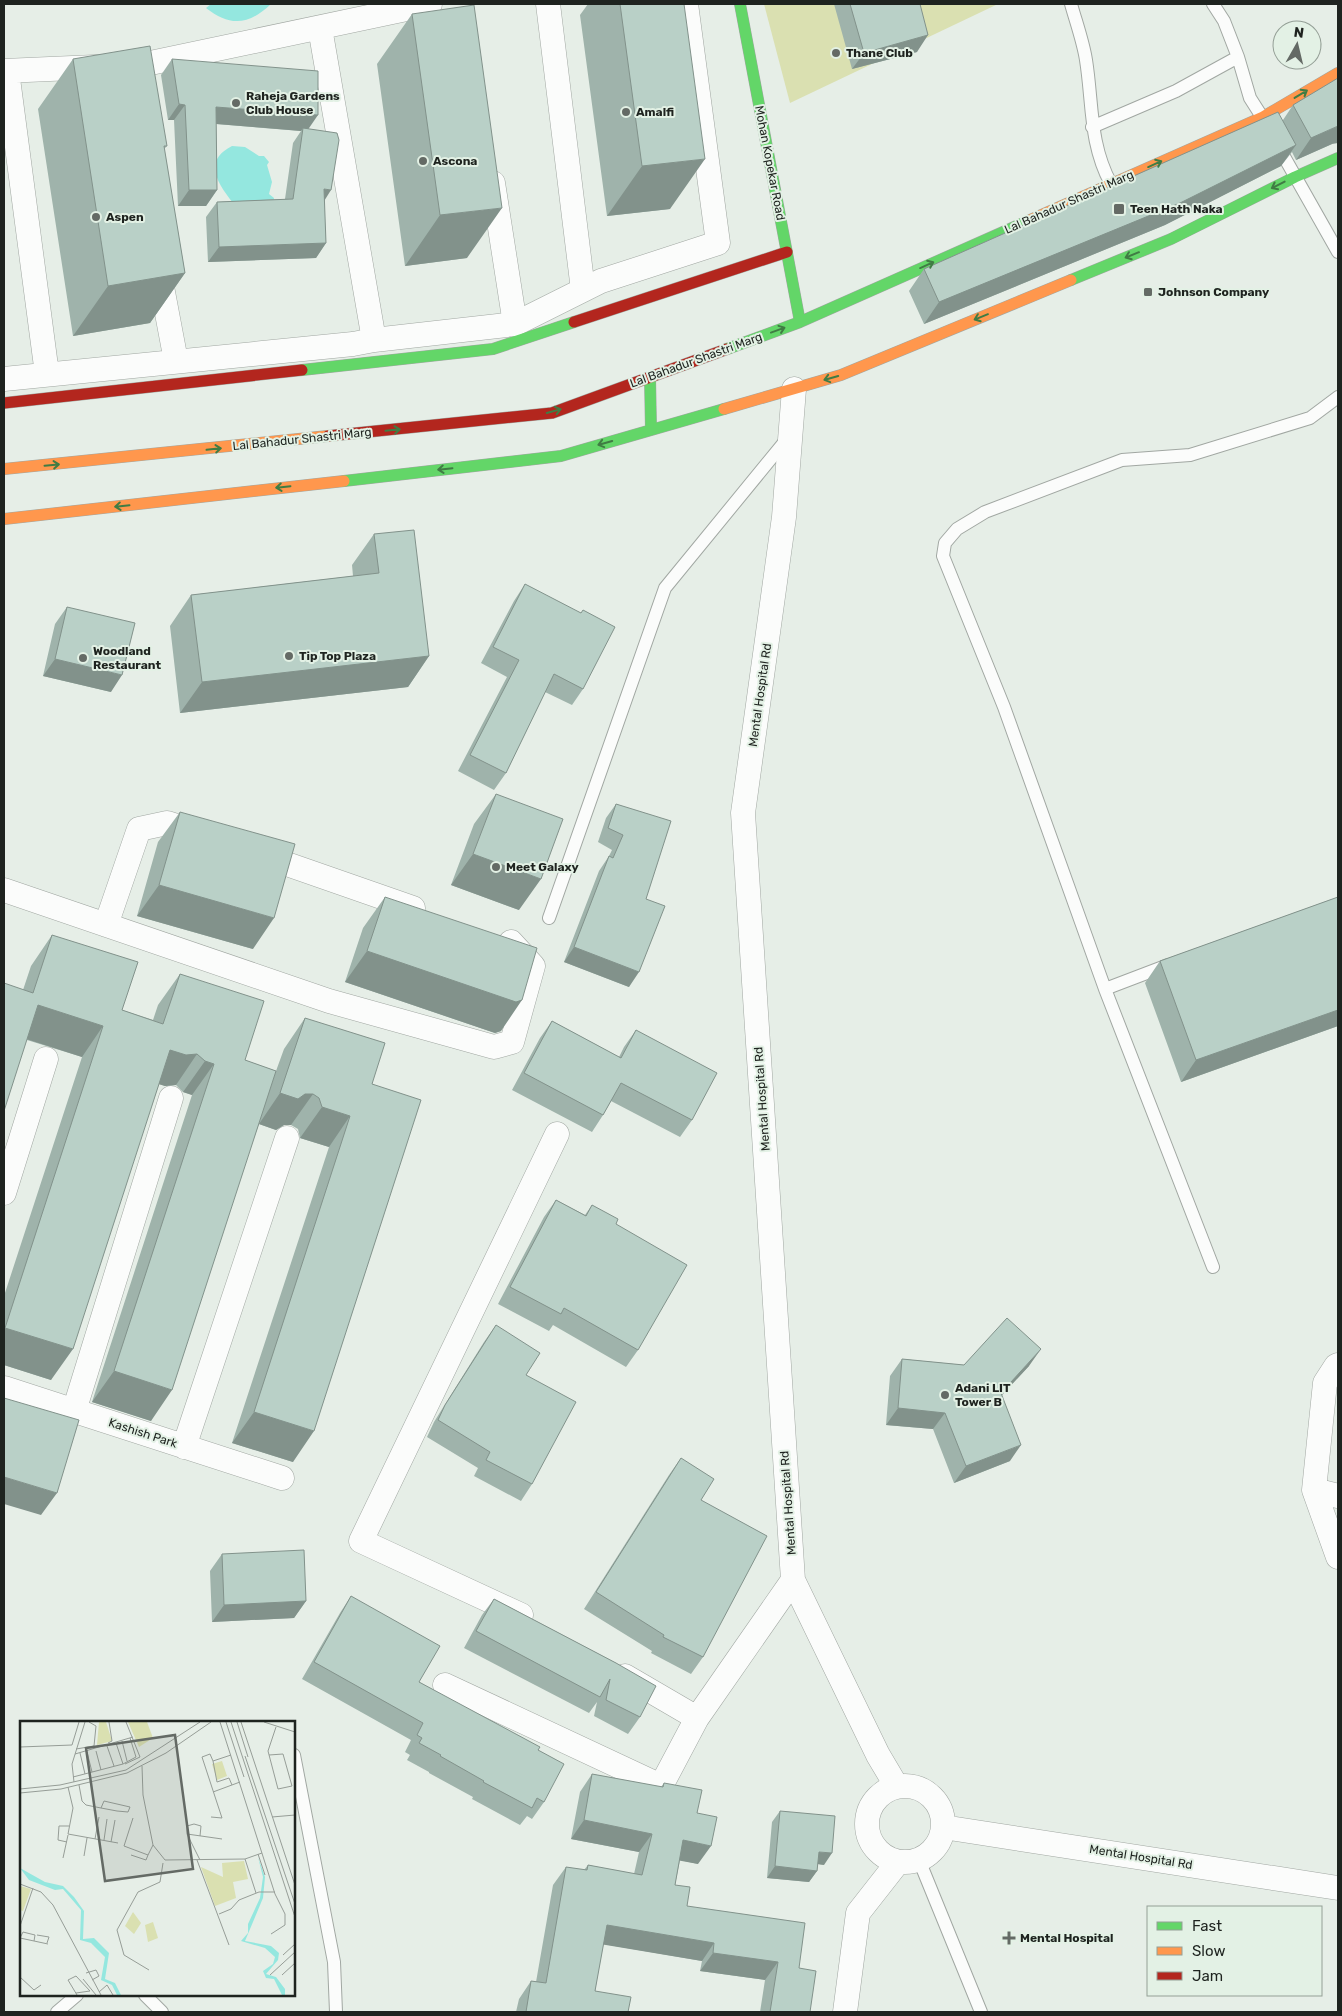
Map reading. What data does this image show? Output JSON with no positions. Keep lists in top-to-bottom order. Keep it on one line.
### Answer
{"streets":{"main road":["Mohan Kopekar Road","Lal Bahadur Shastri Marg"],"street":["Mental Hospital Rd","Kashish Park"]},"crossings":[["Mohan Kopekar Road","Lal Bahadur Shastri Marg"]],"places":{"other":["Thane Club","Raheja Gardens Club House","Amalfi","Ascona","Aspen","Tip Top Plaza","Woodland Restaurant","Meet Galaxy","Adani LIT Tower B"],"transit":["Teen Hath Naka","Johnson Company"],"health":["Mental Hospital"]},"legend":["Fast","Slow","Jam"],"north":"top"}
